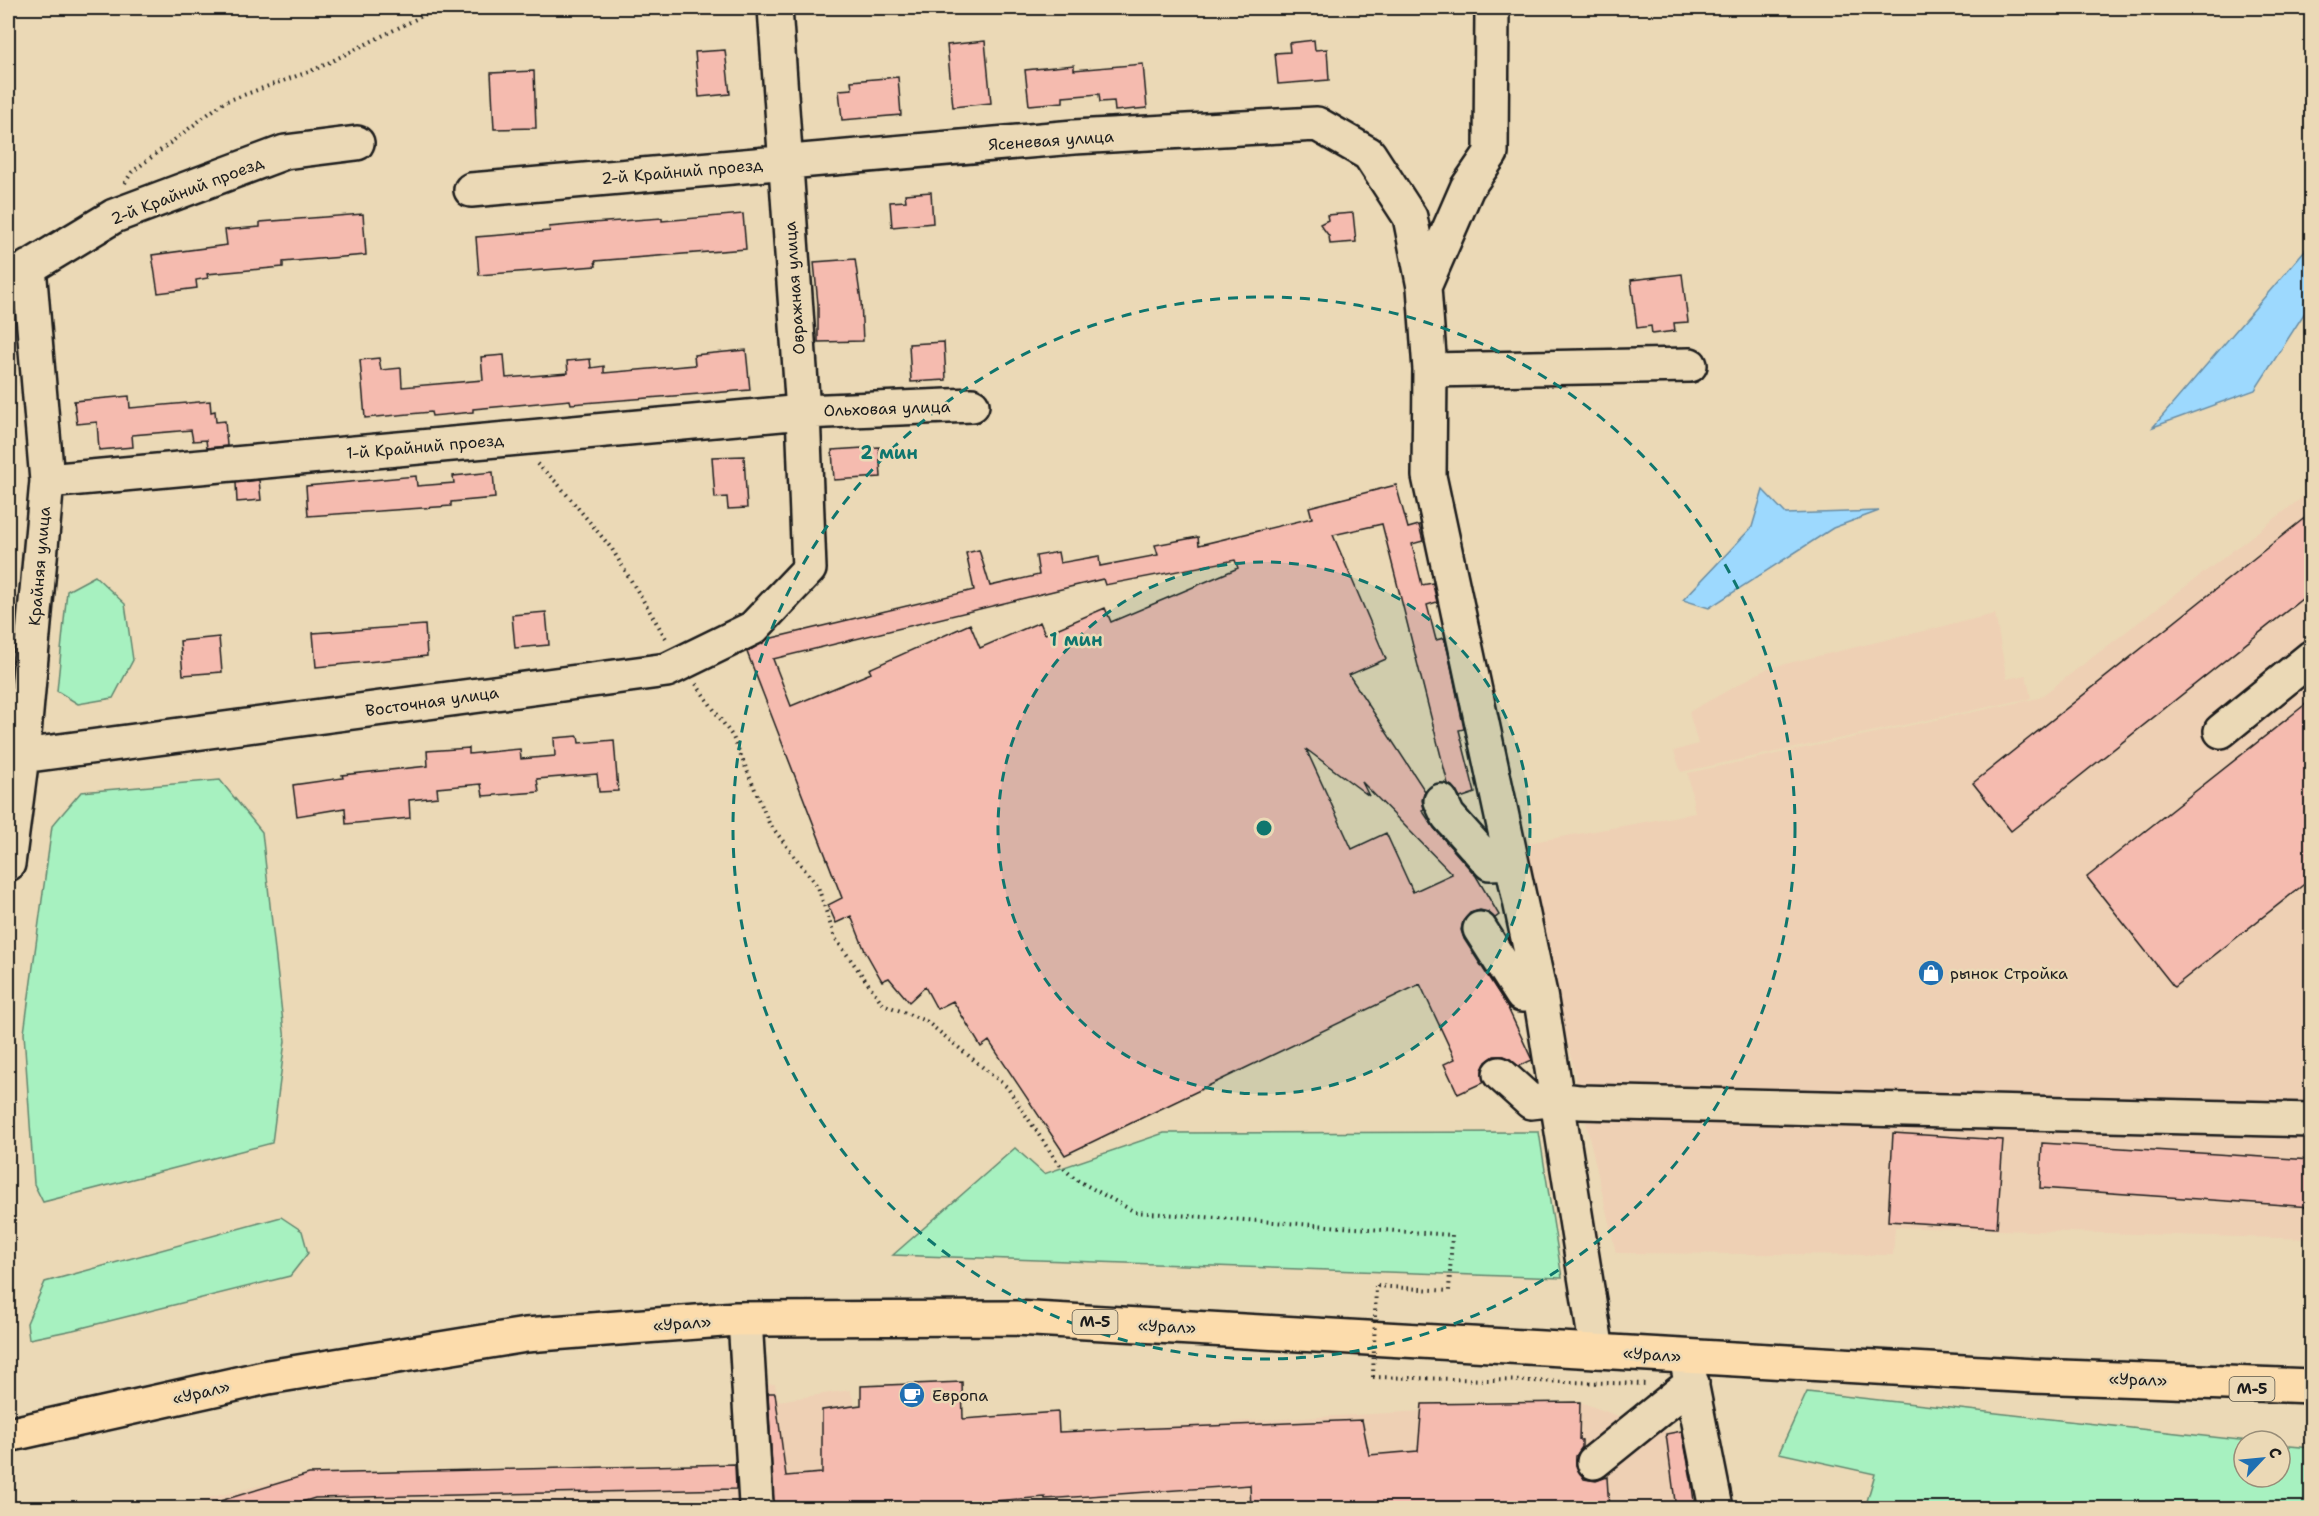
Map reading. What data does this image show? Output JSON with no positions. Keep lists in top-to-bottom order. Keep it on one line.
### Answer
{"streets":{"highway":["М-5","«Урал»"],"street":["Ясеневая улица","2-й Крайний проезд","Овражная улица","Ольховая улица","1-й Крайний проезд","Крайняя улица","Восточная улица"]},"crossings":[["Ясеневая улица","2-й Крайний проезд"],["Ясеневая улица","Овражная улица"],["2-й Крайний проезд","Овражная улица"],["2-й Крайний проезд","Крайняя улица"],["Овражная улица","Ольховая улица"],["Овражная улица","1-й Крайний проезд"],["Овражная улица","Восточная улица"],["Ольховая улица","1-й Крайний проезд"],["1-й Крайний проезд","Крайняя улица"],["Крайняя улица","Восточная улица"]],"places":{"shop":["рынок Стройка"],"cafe":["Европа"]},"north":"top right","rings":["2 мин","1 мин"]}
